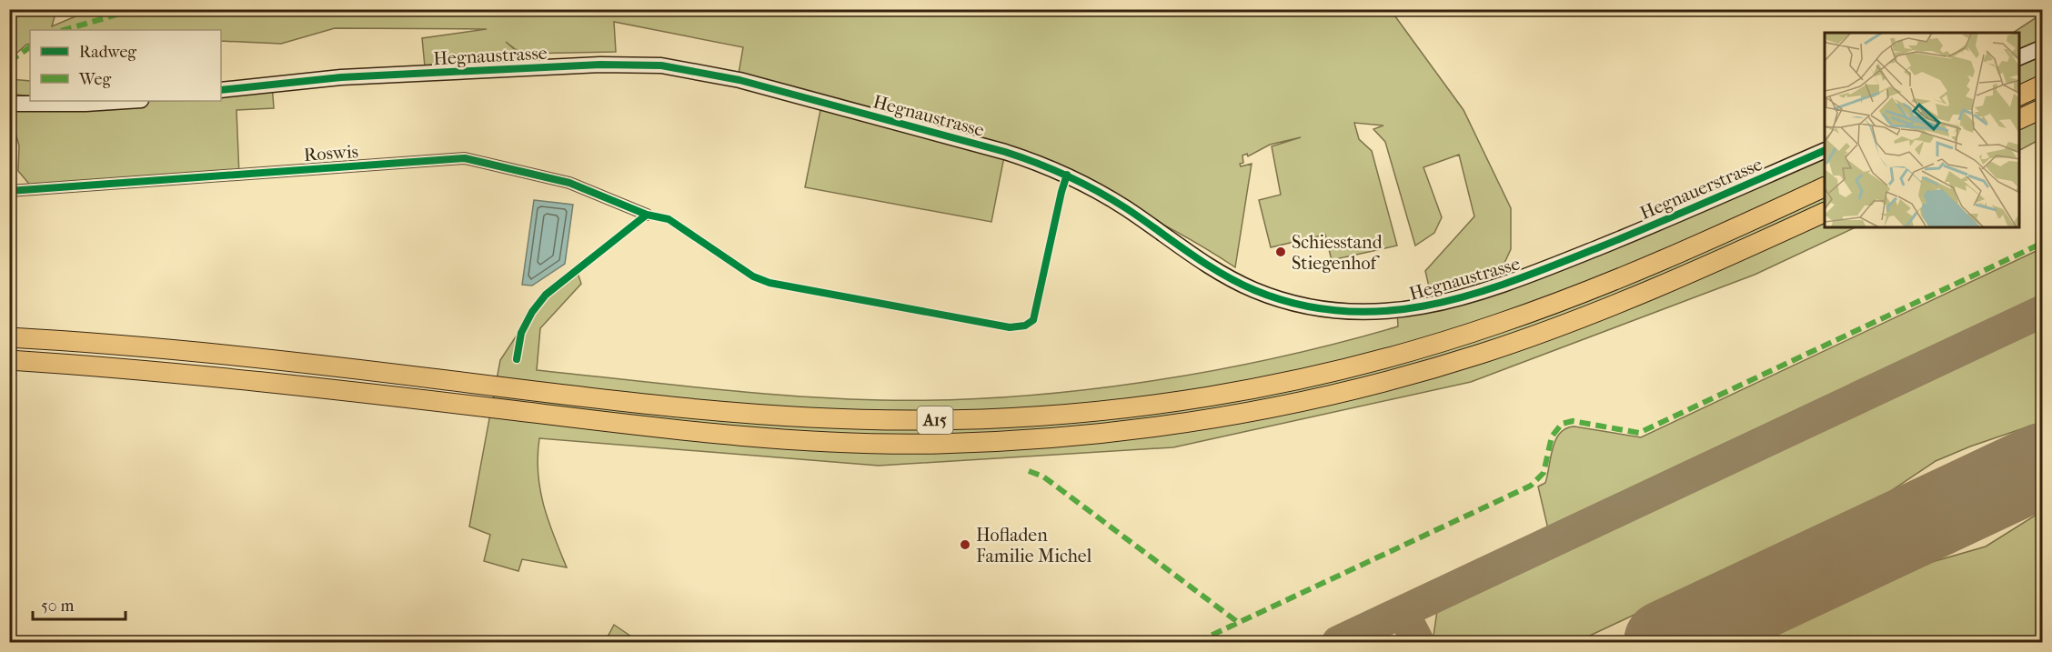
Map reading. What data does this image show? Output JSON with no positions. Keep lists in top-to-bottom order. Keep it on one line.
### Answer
{"streets":{"highway":["A15"],"street":["Hegnaustrasse","Roswis","Hegnauerstrasse"]},"crossings":[["Hegnaustrasse","Hegnauerstrasse"]],"places":["Schiesstand Stiegenhof","Hofladen Familie Michel"],"legend":["Radweg","Weg"],"scale_bar":"50 m"}
